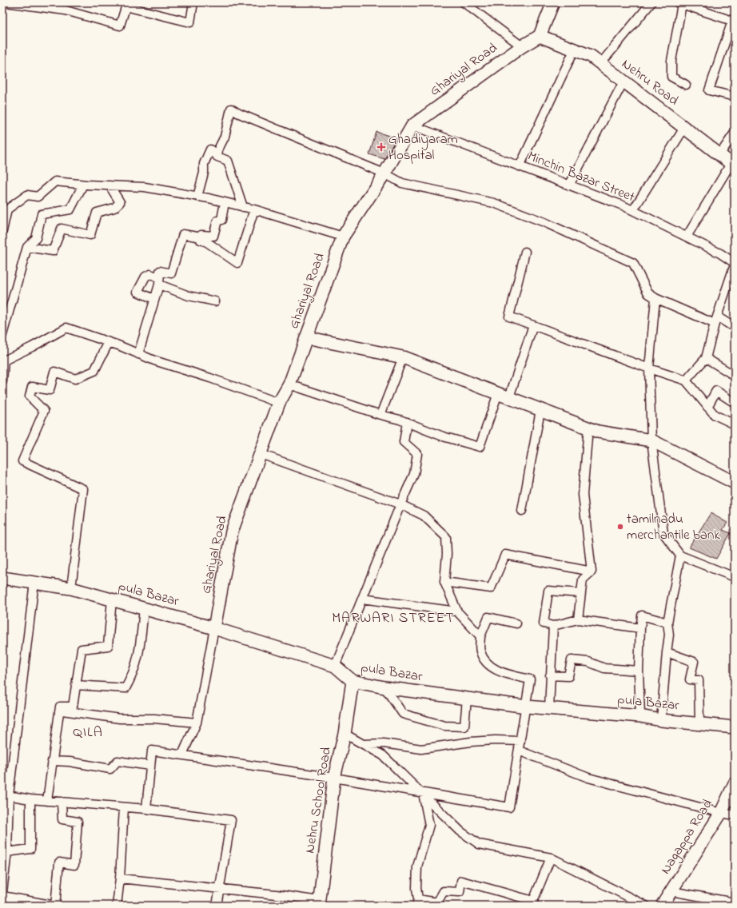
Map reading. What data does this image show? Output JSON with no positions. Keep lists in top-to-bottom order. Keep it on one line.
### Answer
{"streets":{"street":["Ghariyal Road","Nehru Road","Minchin Bazar Street","pula Bazar","Nehru School Road","Nagappa Road"]},"crossings":[["Ghariyal Road","Nehru Road"],["Ghariyal Road","Minchin Bazar Street"],["Ghariyal Road","pula Bazar"],["pula Bazar","Nehru School Road"]],"districts":["MARWARI STREET","QILA"],"places":{"health":["Ghadiyaram Hospital"],"other":["tamilnadu merchantile bank"]}}
